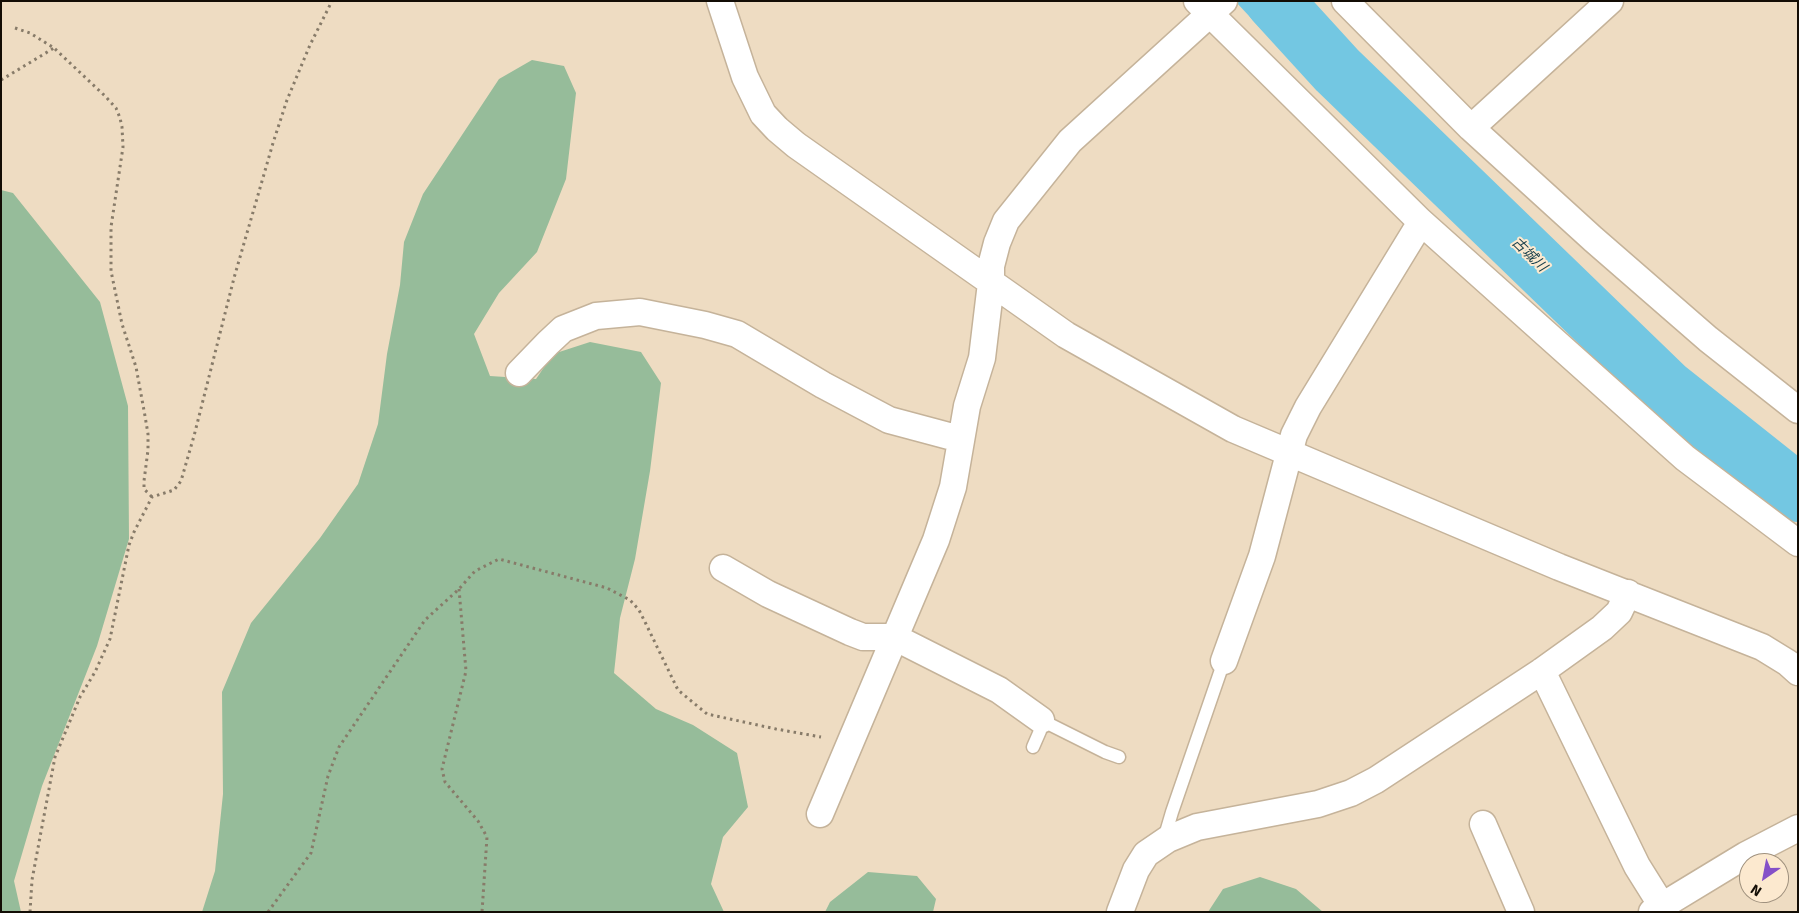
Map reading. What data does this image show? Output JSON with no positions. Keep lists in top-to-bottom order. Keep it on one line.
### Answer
{"water":["古城川"],"north":"bottom left"}
